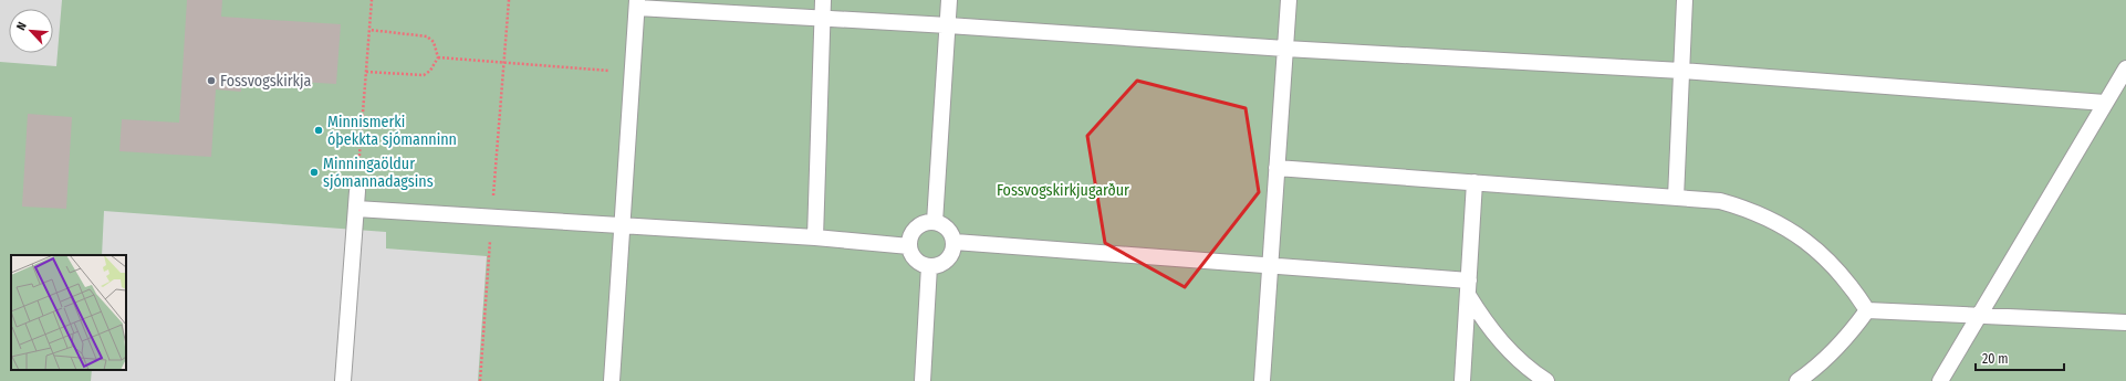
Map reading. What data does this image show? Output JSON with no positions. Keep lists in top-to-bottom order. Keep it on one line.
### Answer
{"parks":["Fossvogskirkjugarður"],"places":["Fossvogskirkja","Minnismerki óþekkta sjómanninn","Minningaöldur sjómannadagsins"],"scale_bar":"20 m","north":"top left"}
